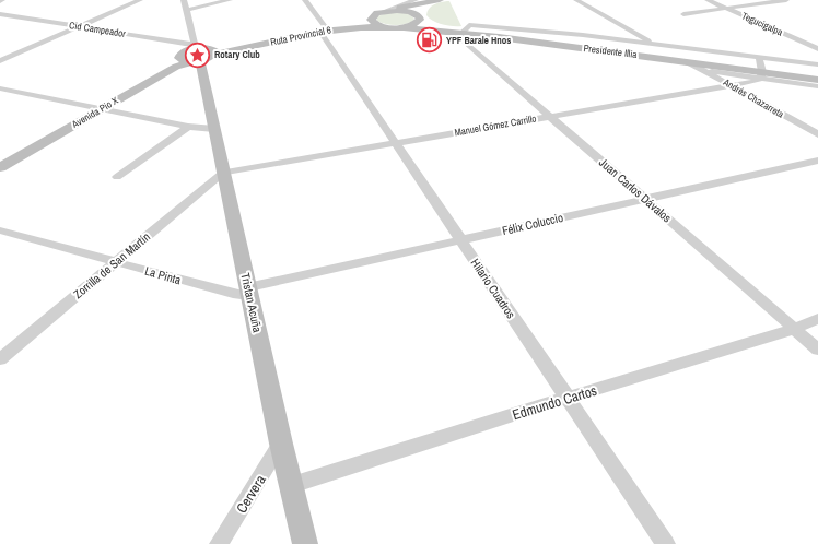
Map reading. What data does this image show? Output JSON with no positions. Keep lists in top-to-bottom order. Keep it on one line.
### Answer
{"streets":{"main road":["Ruta Provincial 6","Presidente Illia","Avenida Pio X","Tristan Acuña"],"street":["Tegucigalpa","Cid Campeador","Andrés Chazarreta","Manuel Gómez Carrillo","Juan Carlos Dávalos","Félix Coluccio","Zorrilla de San Martín","La Pinta","Hilario Cuadros","Edmundo Cartos","Cervera"]},"crossings":[["Cid Campeador","Ruta Provincial 6"],["Cid Campeador","Avenida Pio X"],["Cid Campeador","Tristan Acuña"],["Ruta Provincial 6","Presidente Illia"],["Ruta Provincial 6","Avenida Pio X"],["Ruta Provincial 6","Hilario Cuadros"],["Ruta Provincial 6","Tristan Acuña"],["Presidente Illia","Andrés Chazarreta"],["Presidente Illia","Manuel Gómez Carrillo"],["Presidente Illia","Juan Carlos Dávalos"],["Andrés Chazarreta","Manuel Gómez Carrillo"],["Avenida Pio X","Tristan Acuña"],["Manuel Gómez Carrillo","Juan Carlos Dávalos"],["Manuel Gómez Carrillo","Zorrilla de San Martín"],["Manuel Gómez Carrillo","Hilario Cuadros"],["Manuel Gómez Carrillo","Tristan Acuña"],["Juan Carlos Dávalos","Félix Coluccio"],["Juan Carlos Dávalos","Edmundo Cartos"],["Félix Coluccio","La Pinta"],["Félix Coluccio","Hilario Cuadros"],["Félix Coluccio","Tristan Acuña"],["Zorrilla de San Martín","La Pinta"],["Zorrilla de San Martín","Tristan Acuña"],["La Pinta","Tristan Acuña"],["Hilario Cuadros","Edmundo Cartos"],["Tristan Acuña","Edmundo Cartos"],["Tristan Acuña","Cervera"]],"places":{"fuel station":["YPF Barale Hnos"],"place":["Rotary Club"]}}
